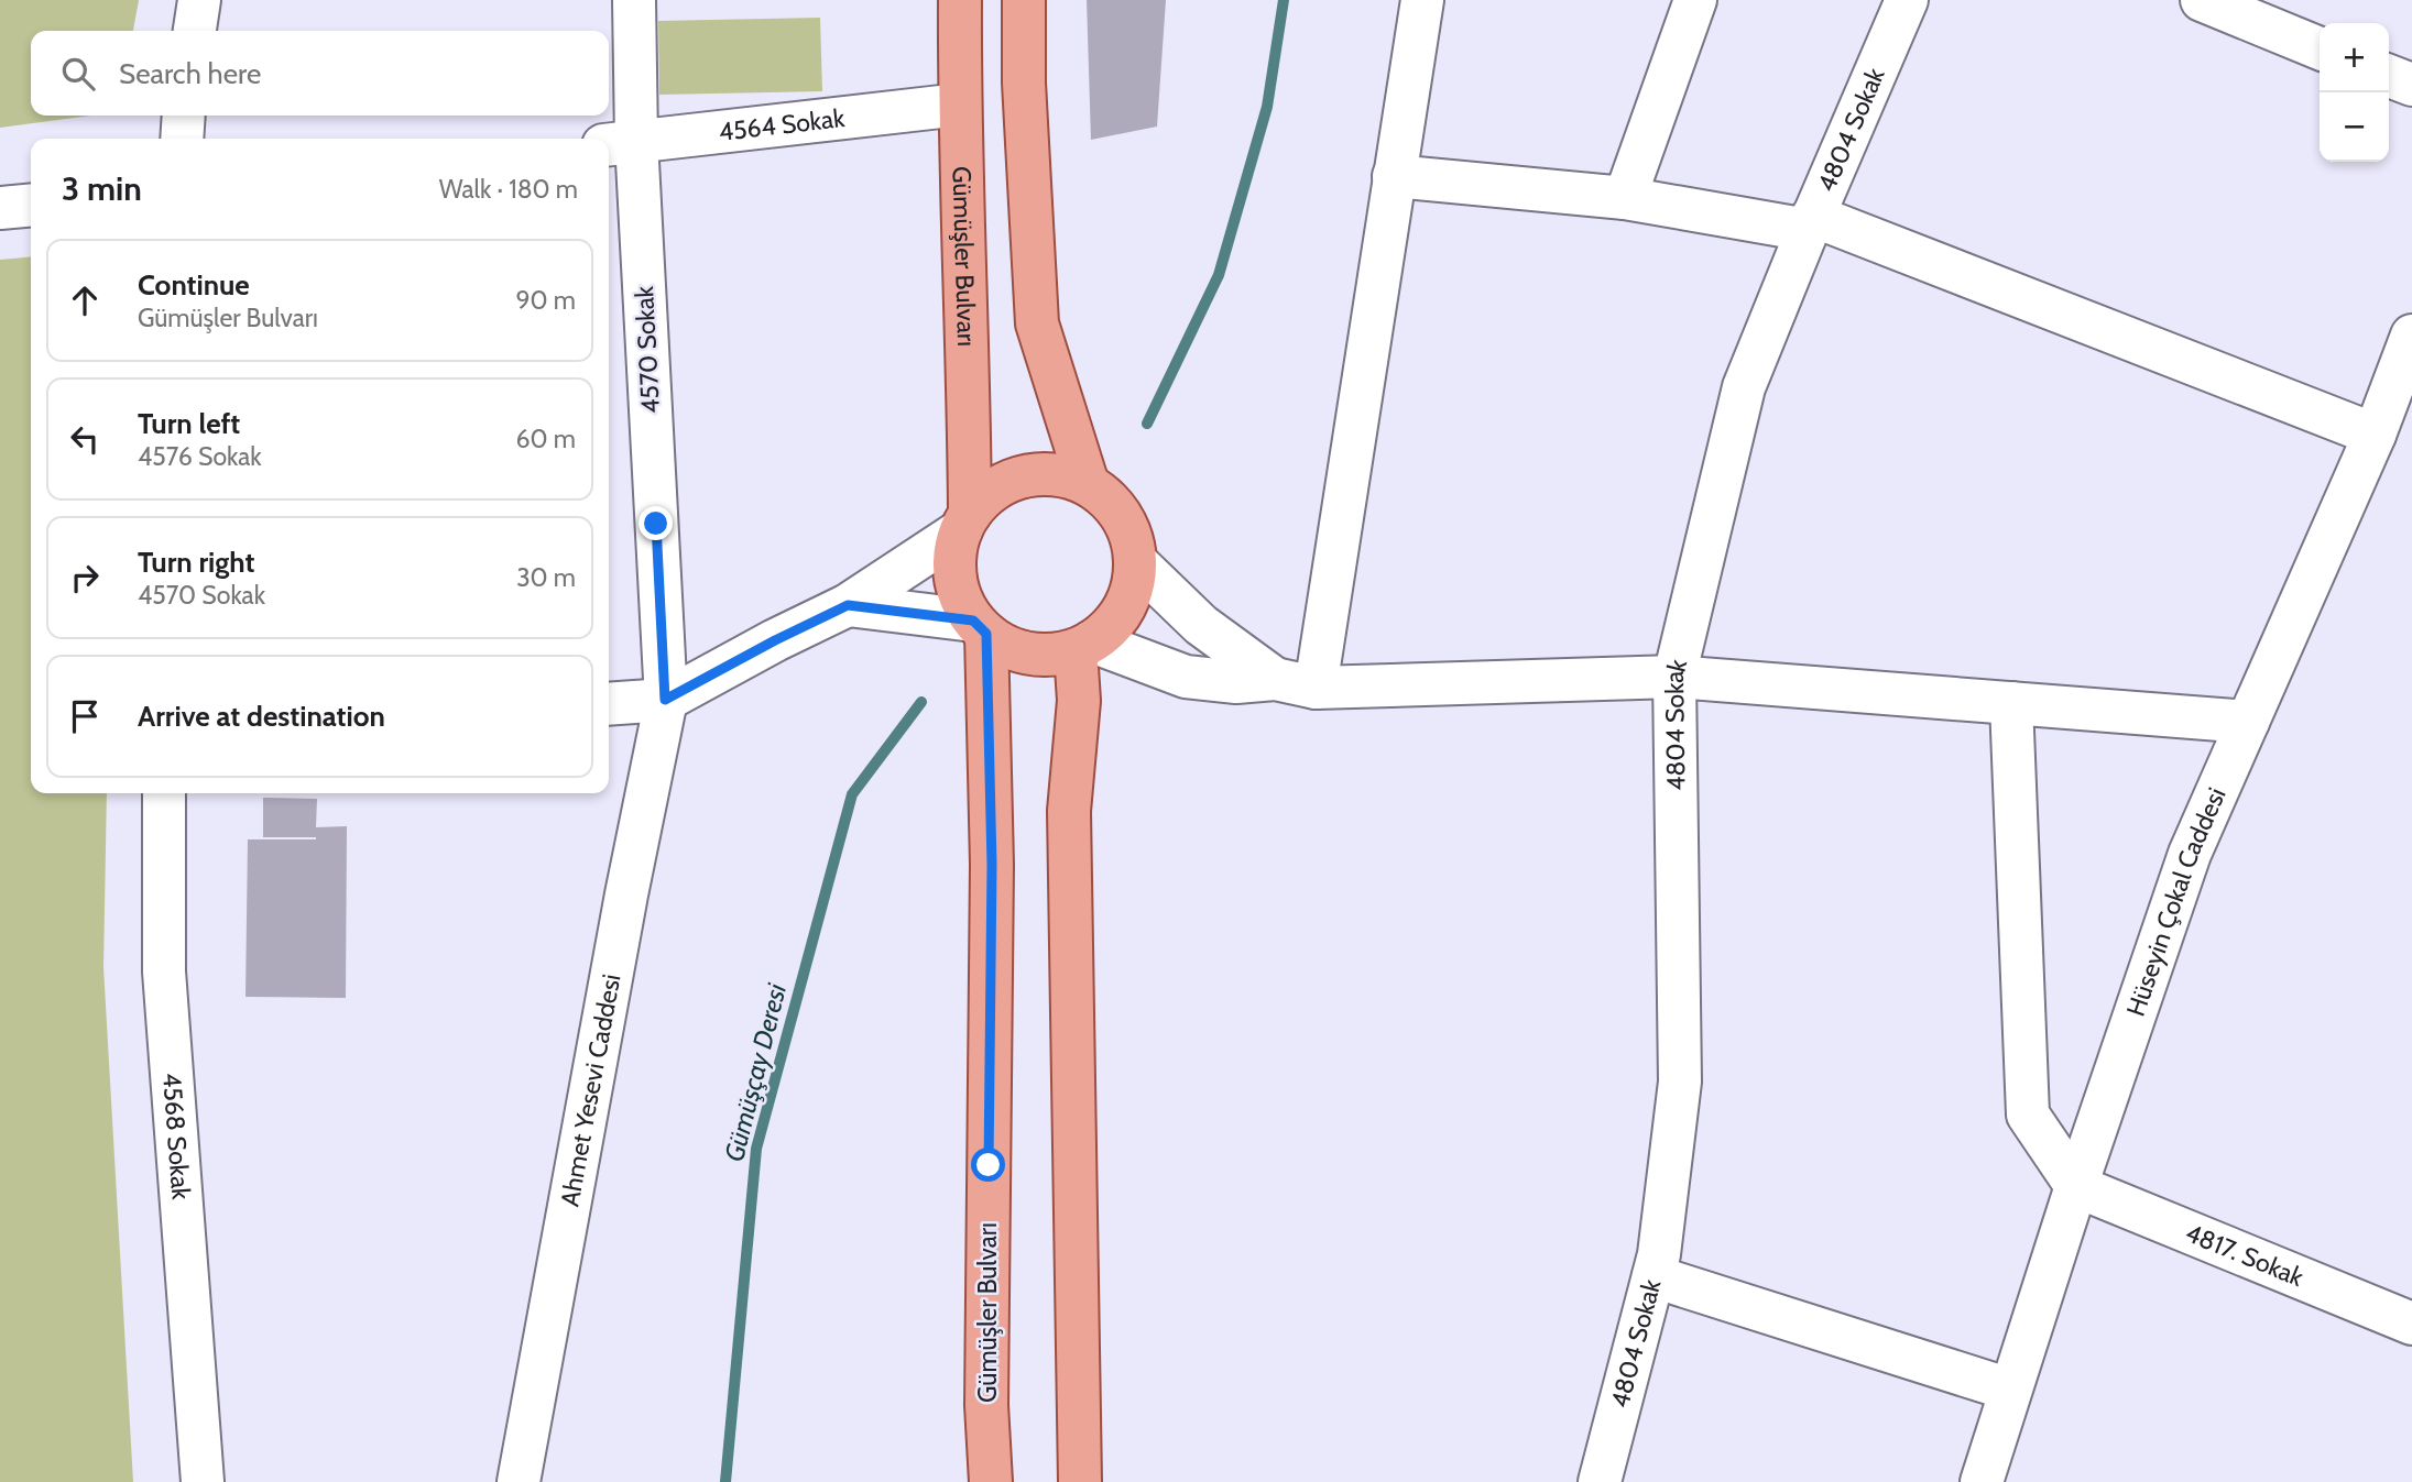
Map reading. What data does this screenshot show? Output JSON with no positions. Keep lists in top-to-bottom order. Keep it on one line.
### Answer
{"streets":{"main road":["Gümüşler Bulvarı"],"street":["4564 Sokak","4804 Sokak","4570 Sokak","Hüseyin Çokal Caddesi","Ahmet Yesevi Caddesi","4568 Sokak","4817. Sokak"]},"crossings":[["4564 Sokak","Gümüşler Bulvarı"],["4564 Sokak","4570 Sokak"],["4570 Sokak","Ahmet Yesevi Caddesi"],["Hüseyin Çokal Caddesi","4817. Sokak"]],"water":["Gümüşçay Deresi"],"page":{"map_buttons":["+","−"],"search":"Search here","heading":["3 min","Walk · 180 m"],"list":[["Continue","Gümüşler Bulvarı","90 m"],["Turn left","4576 Sokak","60 m"],["Turn right","4570 Sokak","30 m"],"Arrive at destination"]}}
